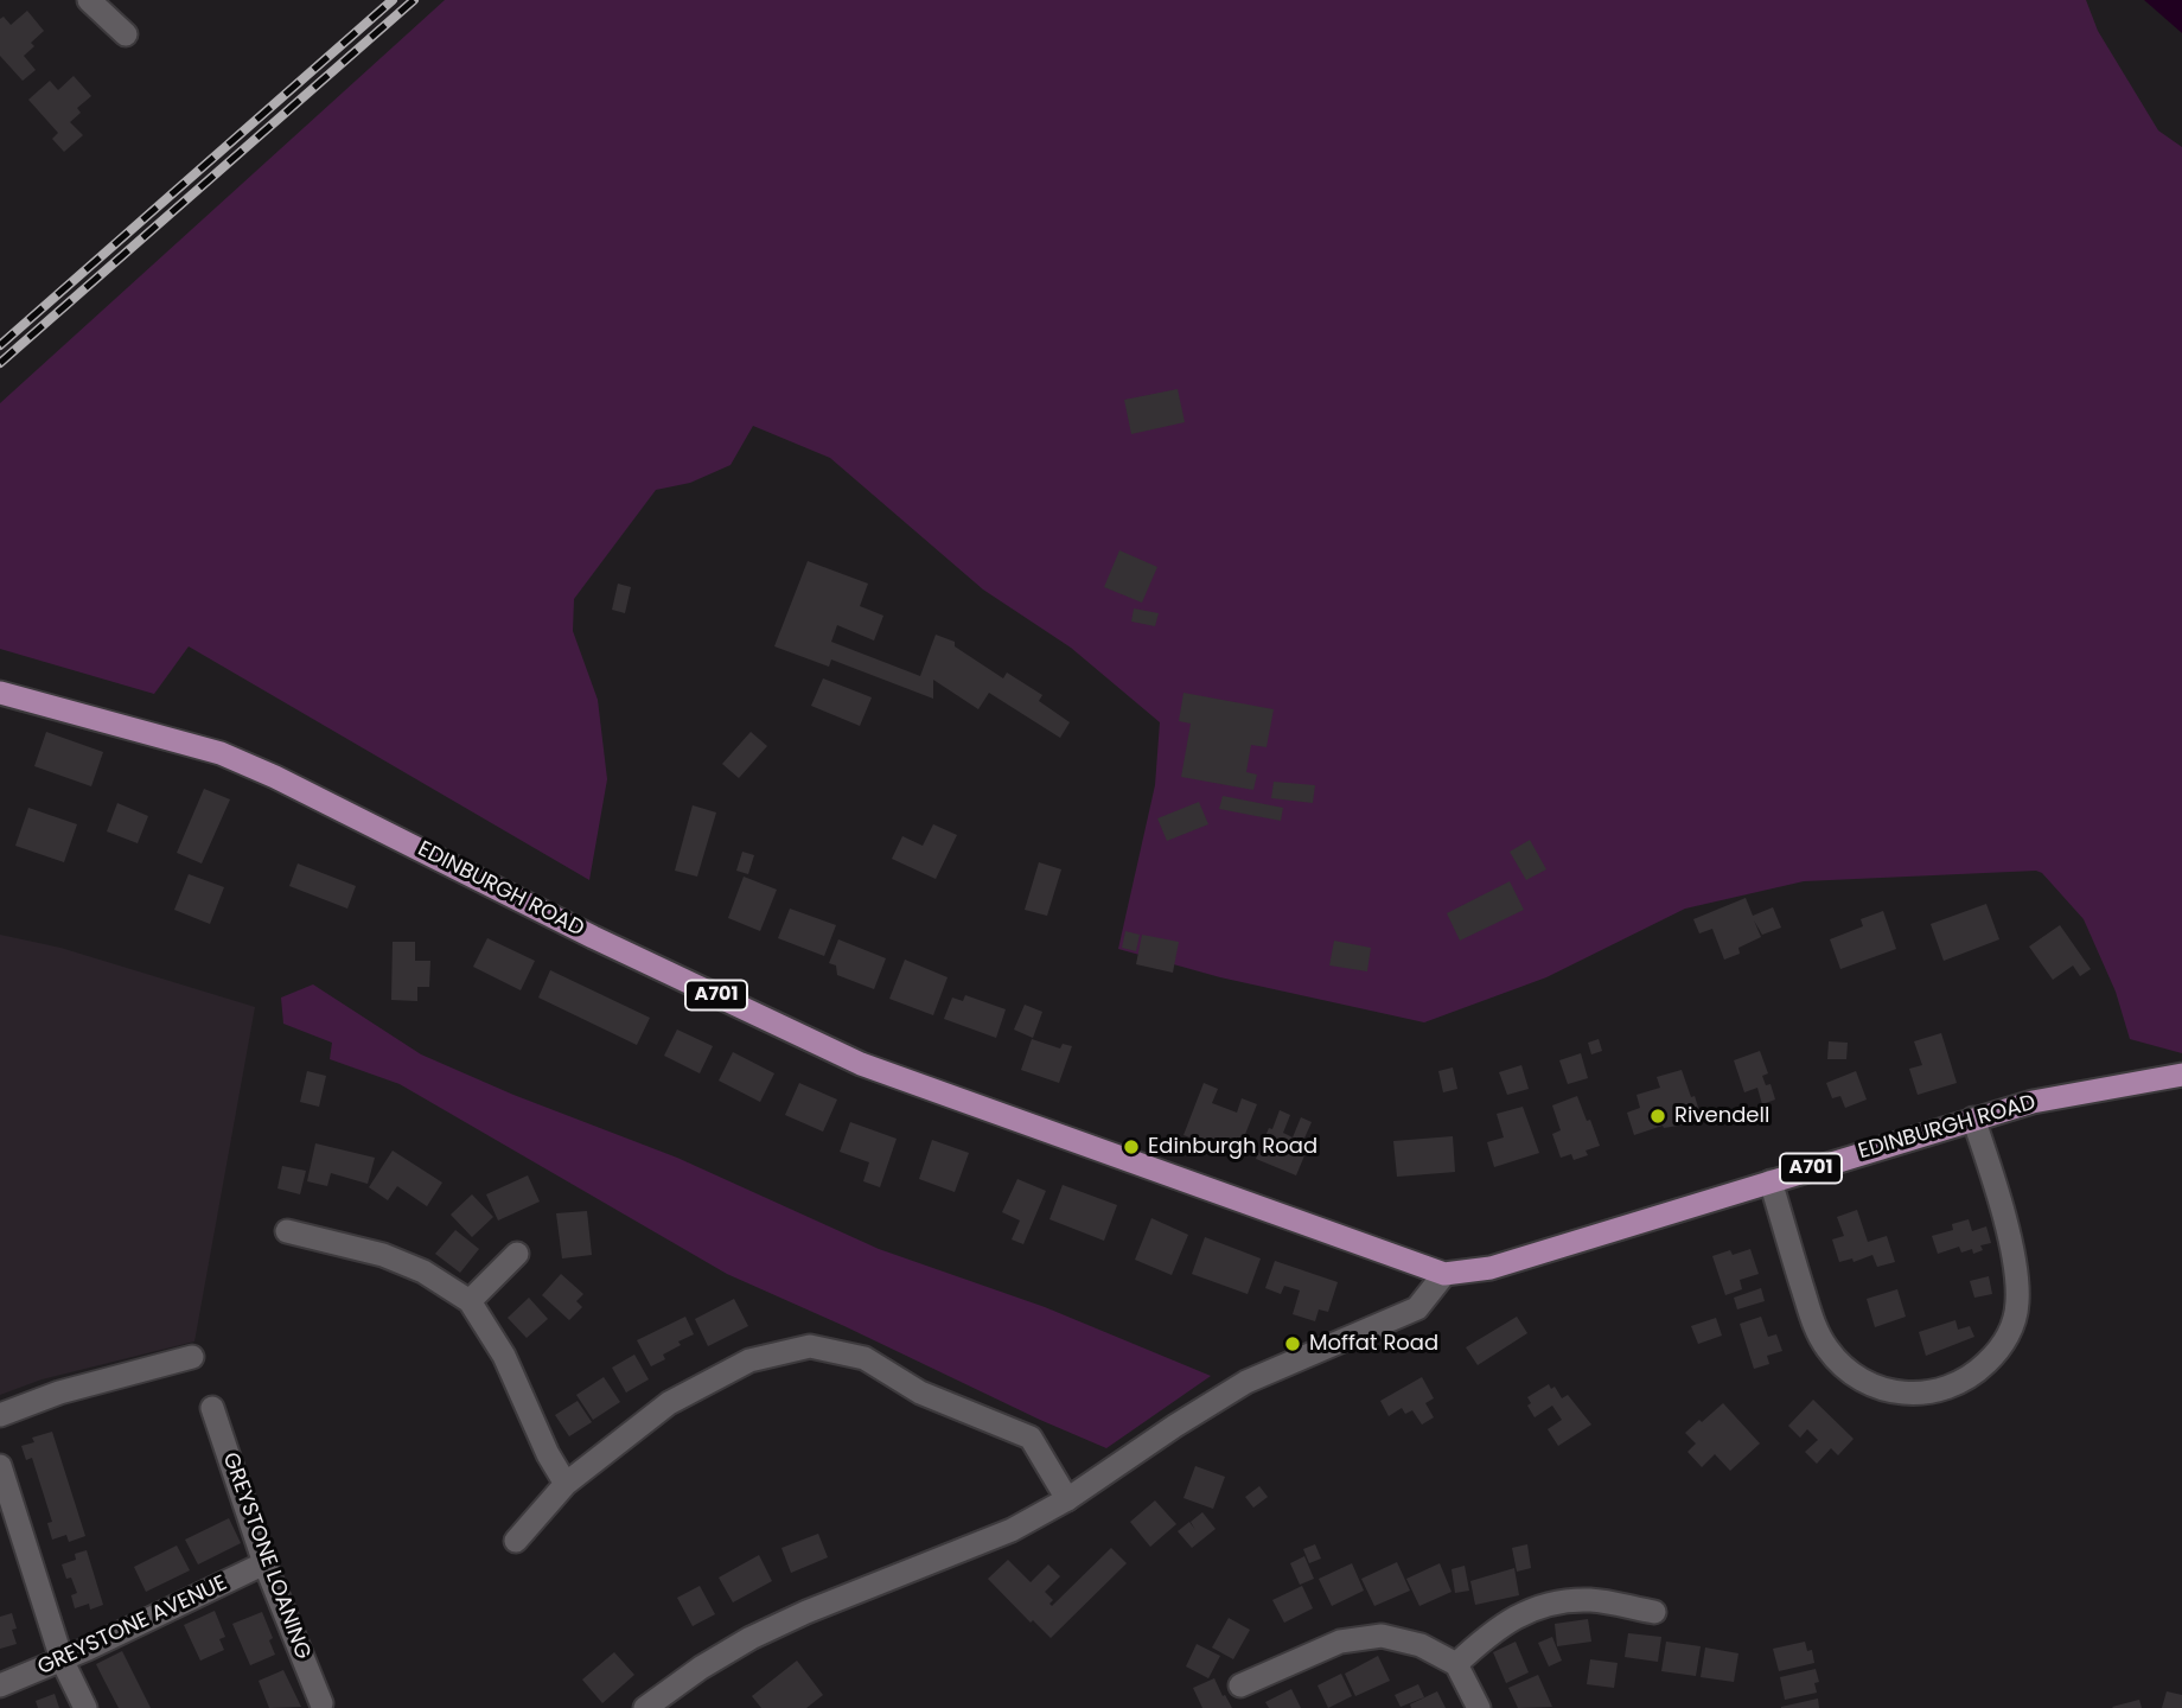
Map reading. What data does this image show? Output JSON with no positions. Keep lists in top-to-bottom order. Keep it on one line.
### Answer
{"streets":{"main road":["EDINBURGH ROAD","A701"],"street":["GREYSTONE LOANING","GREYSTONE AVENUE"]},"crossings":[["GREYSTONE LOANING","GREYSTONE AVENUE"]],"places":["Rivendell","Edinburgh Road","Moffat Road"]}
